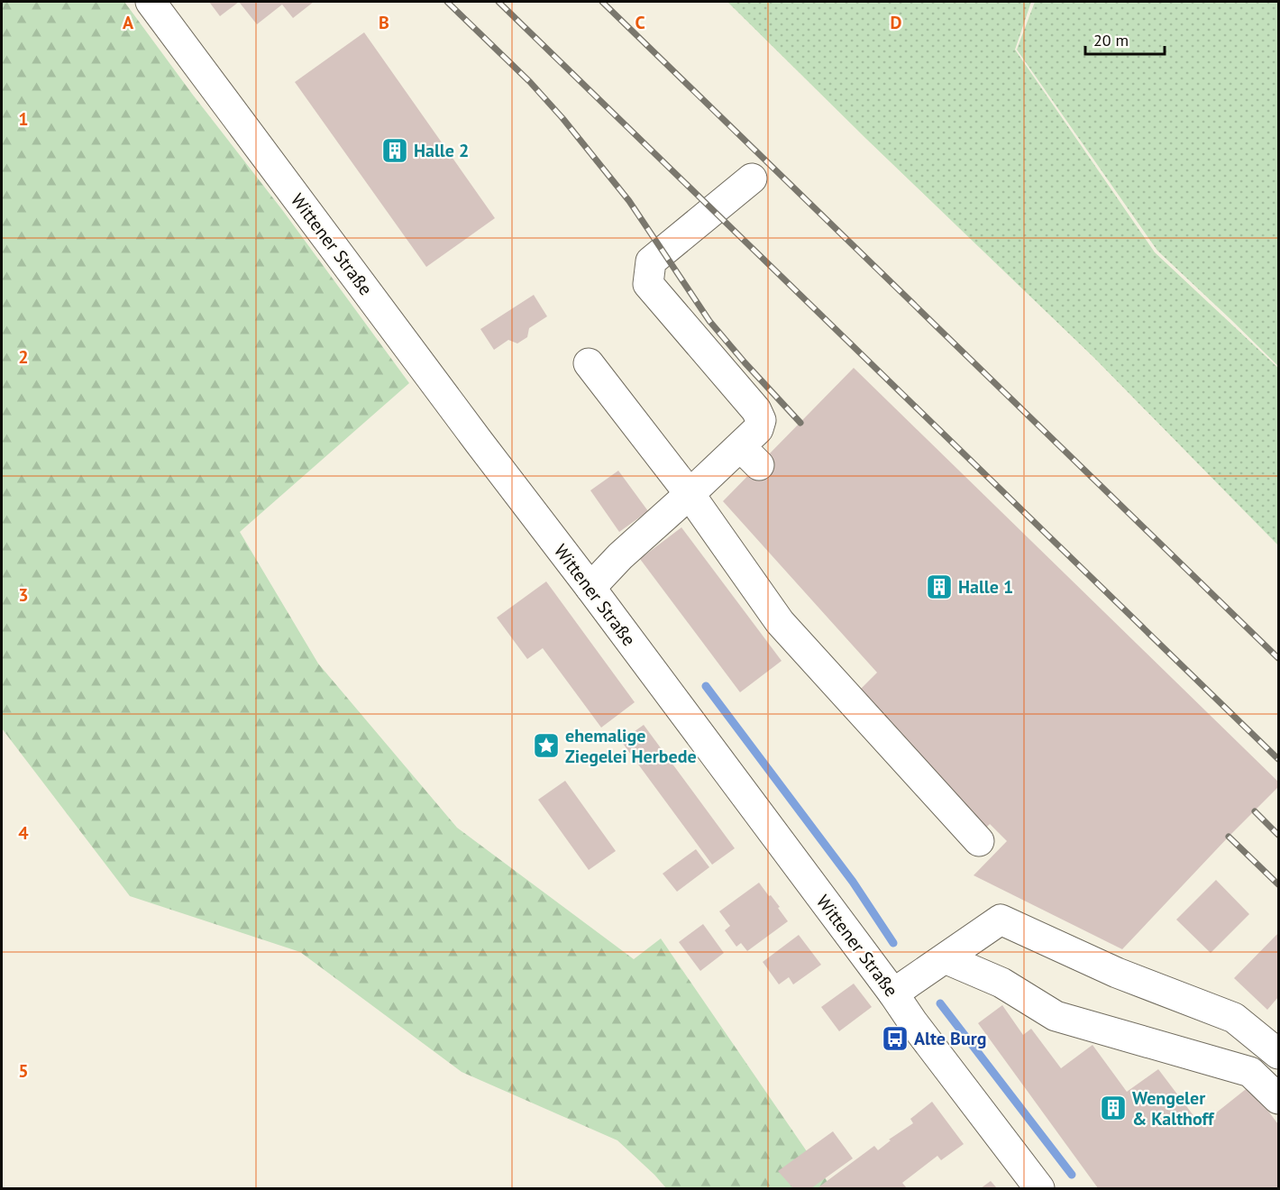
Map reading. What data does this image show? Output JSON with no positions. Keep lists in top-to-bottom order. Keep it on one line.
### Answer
{"streets":{"main road":["Wittener Straße"]},"places":{"building":["Halle 2","Halle 1","Wengeler & Kalthoff"],"place":["ehemalige Ziegelei Herbede"],"bus stop":["Alte Burg"]},"scale_bar":"20 m","grid":{"columns":["A","B","C","D"],"rows":["1","2","3","4","5"]}}
